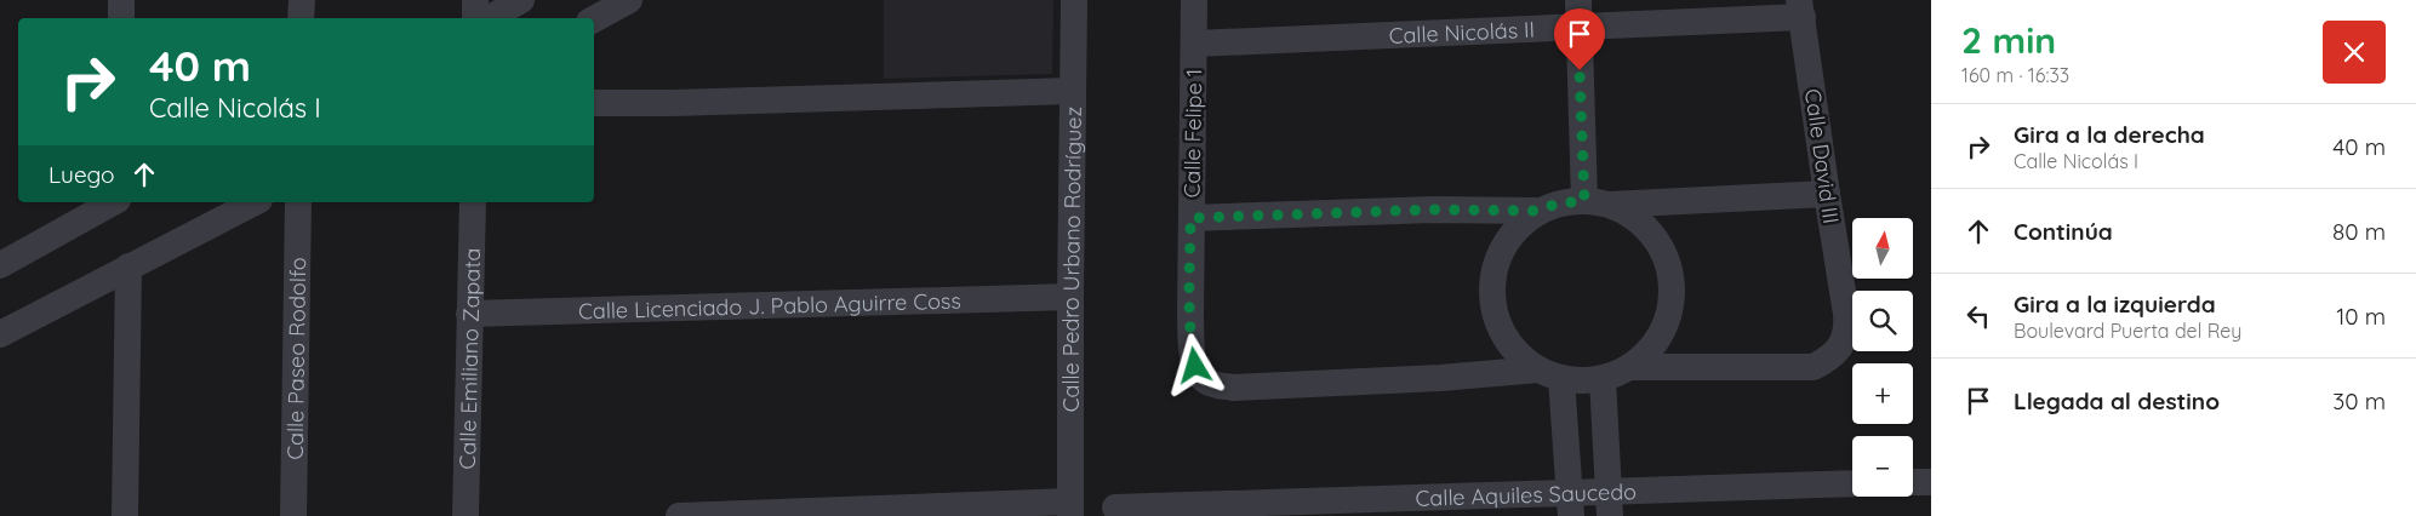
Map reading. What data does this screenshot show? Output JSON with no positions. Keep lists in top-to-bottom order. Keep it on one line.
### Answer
{"streets":{"street":["Calle Nicolás II","Calle Felipe 1","Calle David III","Calle Pedro Urbano Rodríguez","Calle Licenciado J. Pablo Aguirre Coss","Calle Emiliano Zapata","Calle Paseo Rodolfo","Calle Aquiles Saucedo"]},"crossings":[["Calle Nicolás II","Calle Felipe 1"],["Calle Nicolás II","Calle David III"],["Calle Felipe 1","Calle David III"],["Calle Pedro Urbano Rodríguez","Calle Licenciado J. Pablo Aguirre Coss"],["Calle Licenciado J. Pablo Aguirre Coss","Calle Emiliano Zapata"]],"north":"top","page":{"heading":["2 min","160 m · 16:33"],"turn":["40 m","Calle Nicolás I"],"list":[{"name":"Gira a la derecha","note":"Calle Nicolás I","value":"40 m"},{"name":"Continúa","value":"80 m"},{"name":"Gira a la izquierda","note":"Boulevard Puerta del Rey","value":"10 m"},{"name":"Llegada al destino","value":"30 m"}],"then":"Luego","map_buttons":["+","−"]}}
